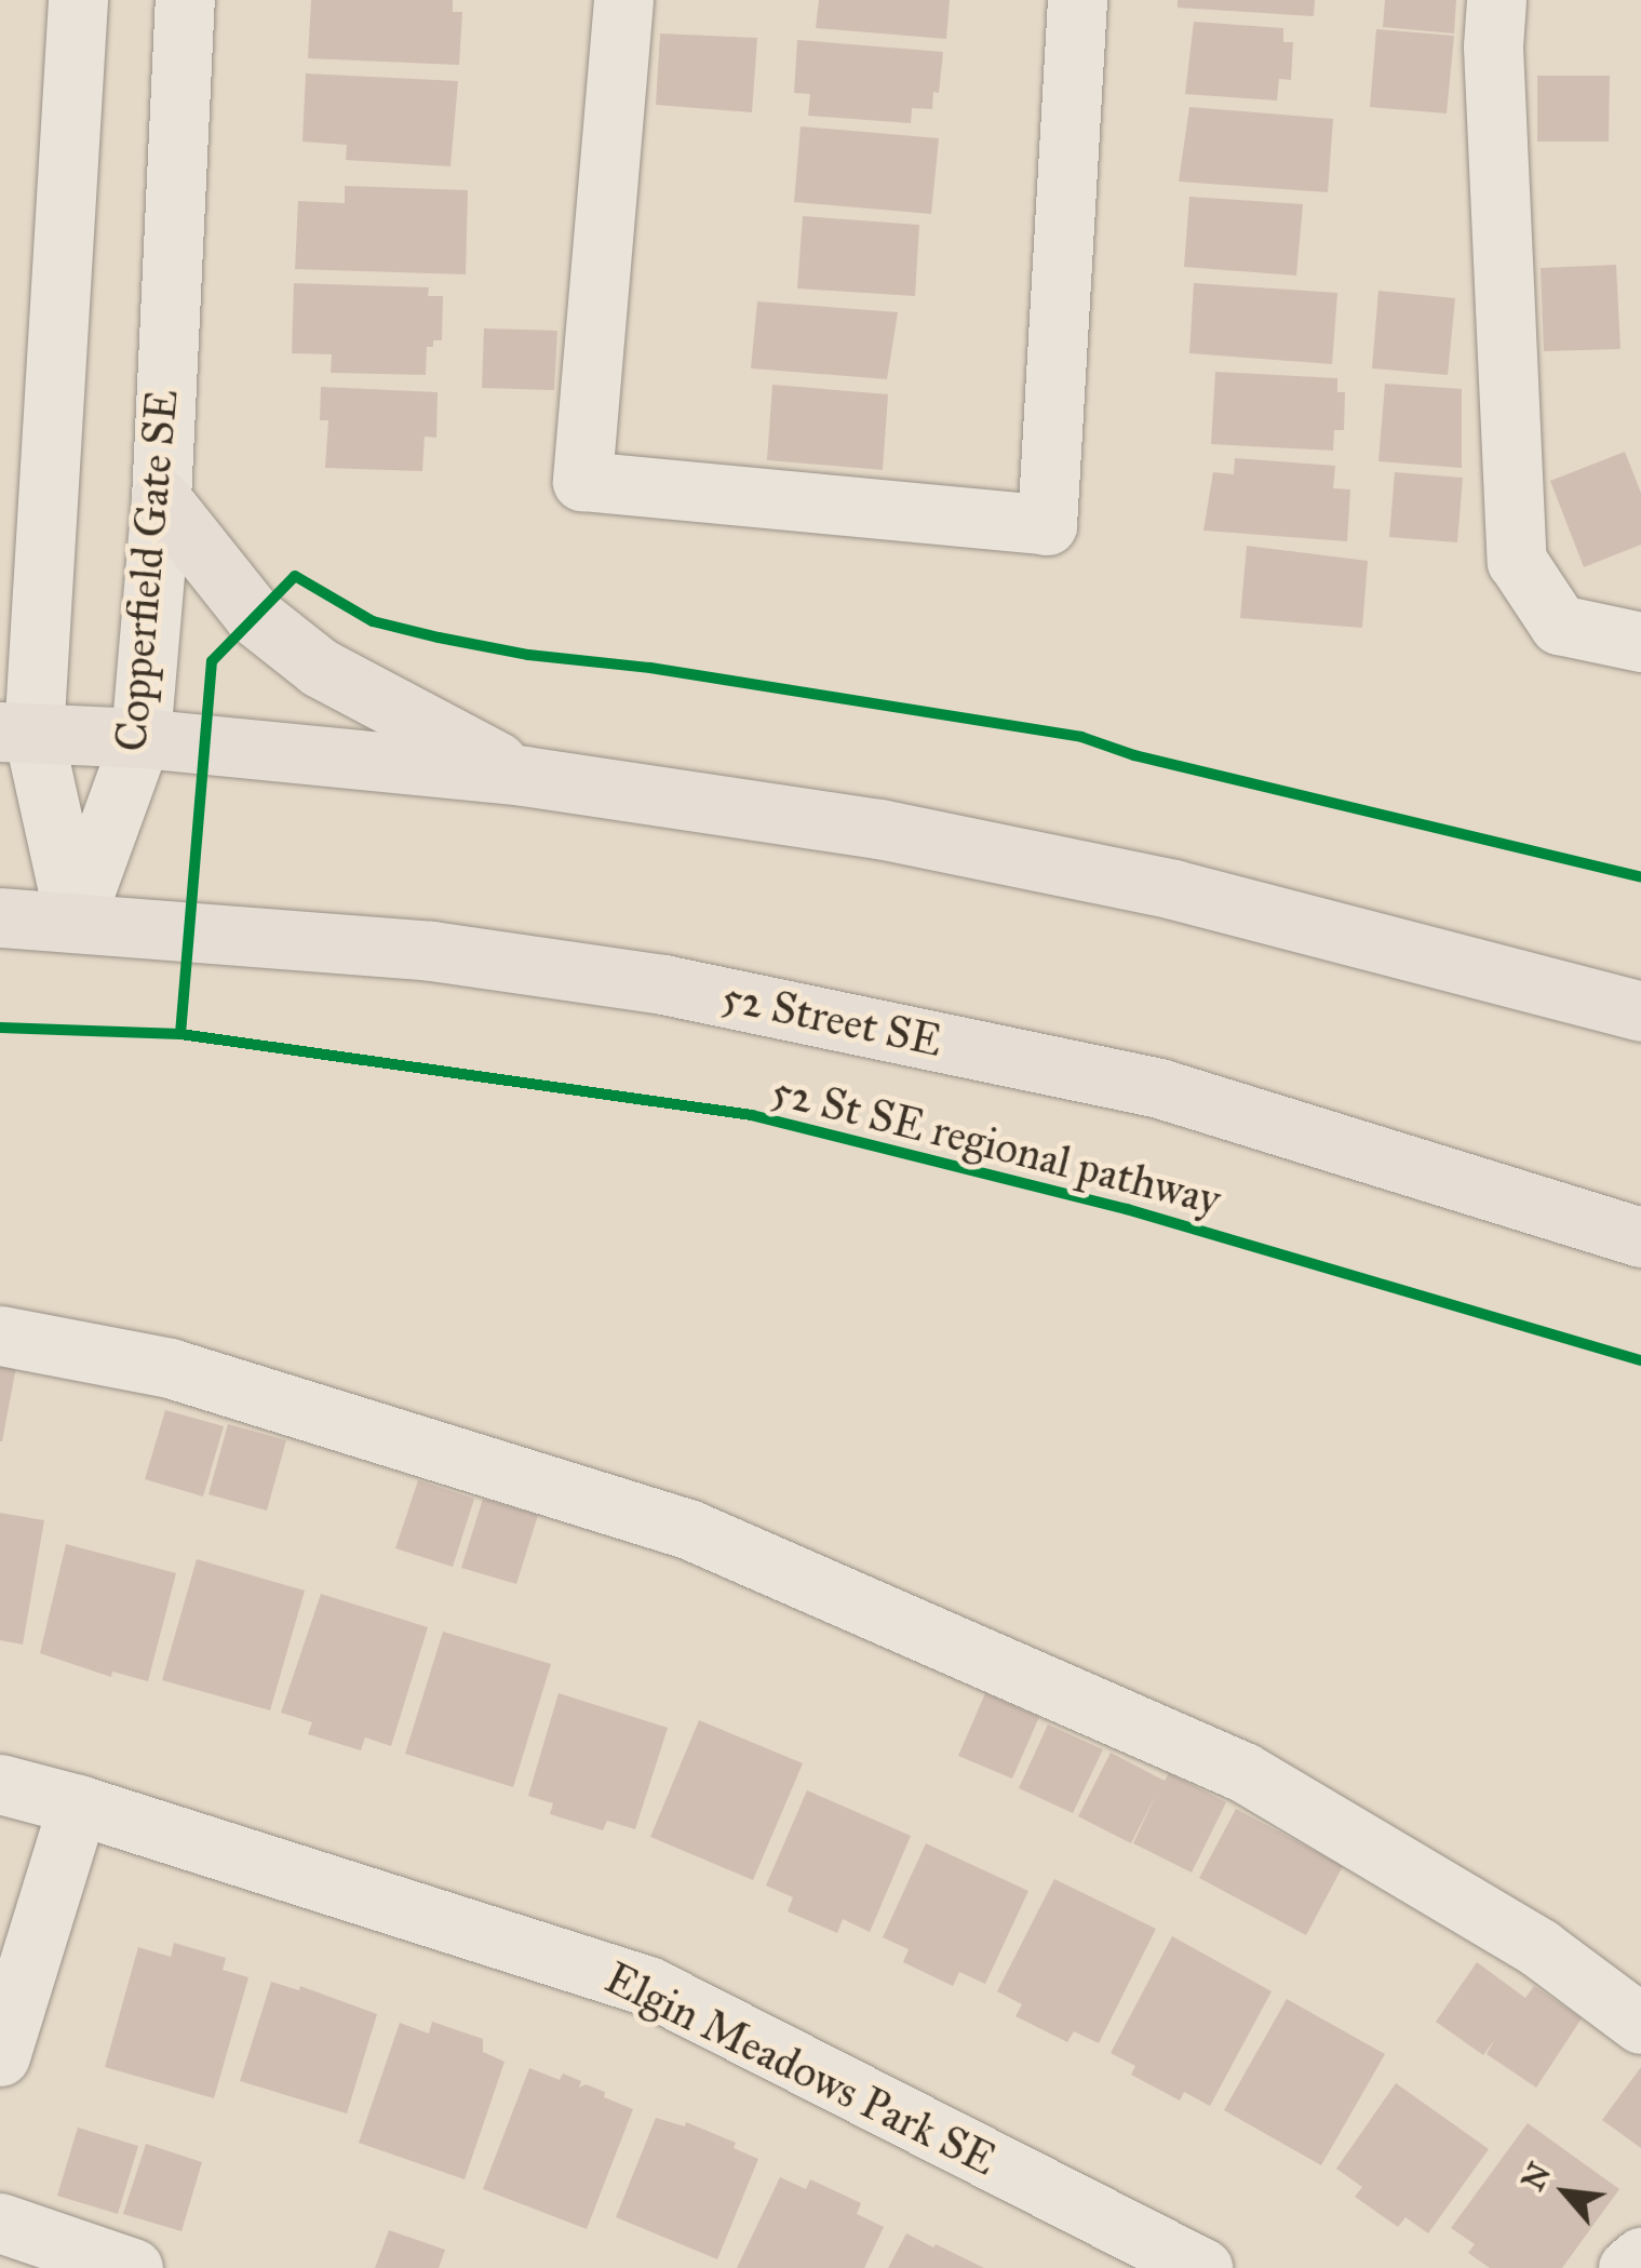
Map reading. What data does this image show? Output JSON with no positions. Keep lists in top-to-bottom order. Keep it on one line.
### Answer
{"streets":{"main road":["52 Street SE"],"street":["Copperfield Gate SE","Elgin Meadows Park SE"],"cycle path":["52 St SE regional pathway"]},"crossings":[["Copperfield Gate SE","52 Street SE"]],"north":"top left"}
